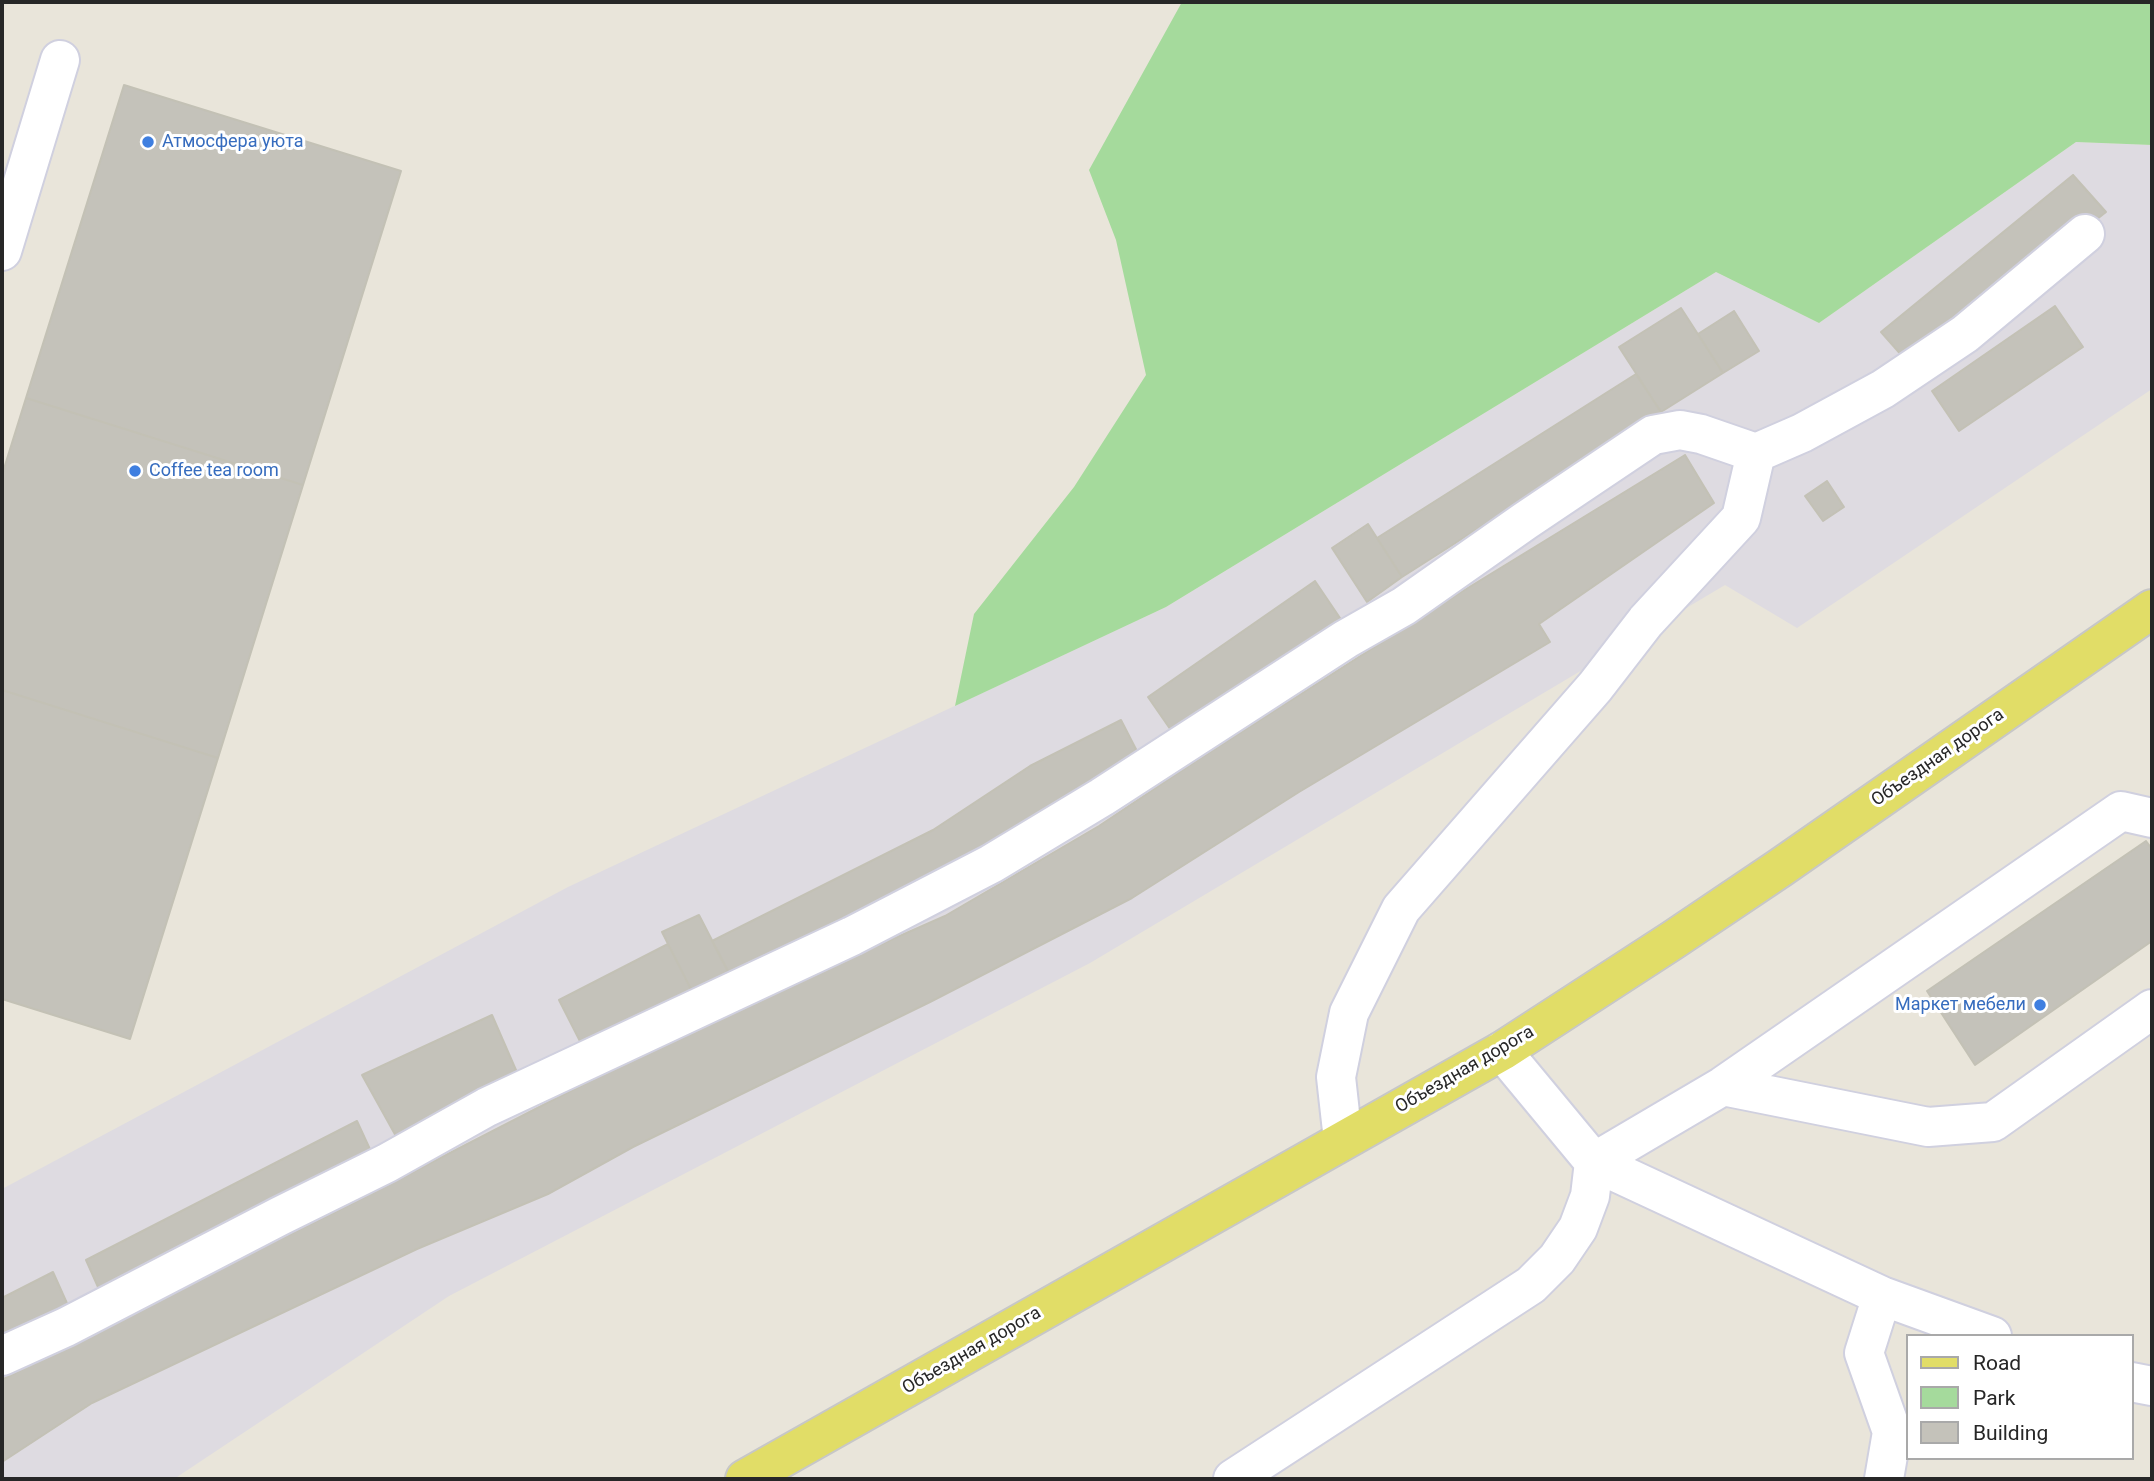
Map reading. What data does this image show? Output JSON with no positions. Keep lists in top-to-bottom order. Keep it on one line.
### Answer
{"streets":{"main road":["Объездная дорога"]},"places":["Атмосфера уюта","Coffee tea room","Маркет мебели"],"legend":["Road","Park","Building"]}
